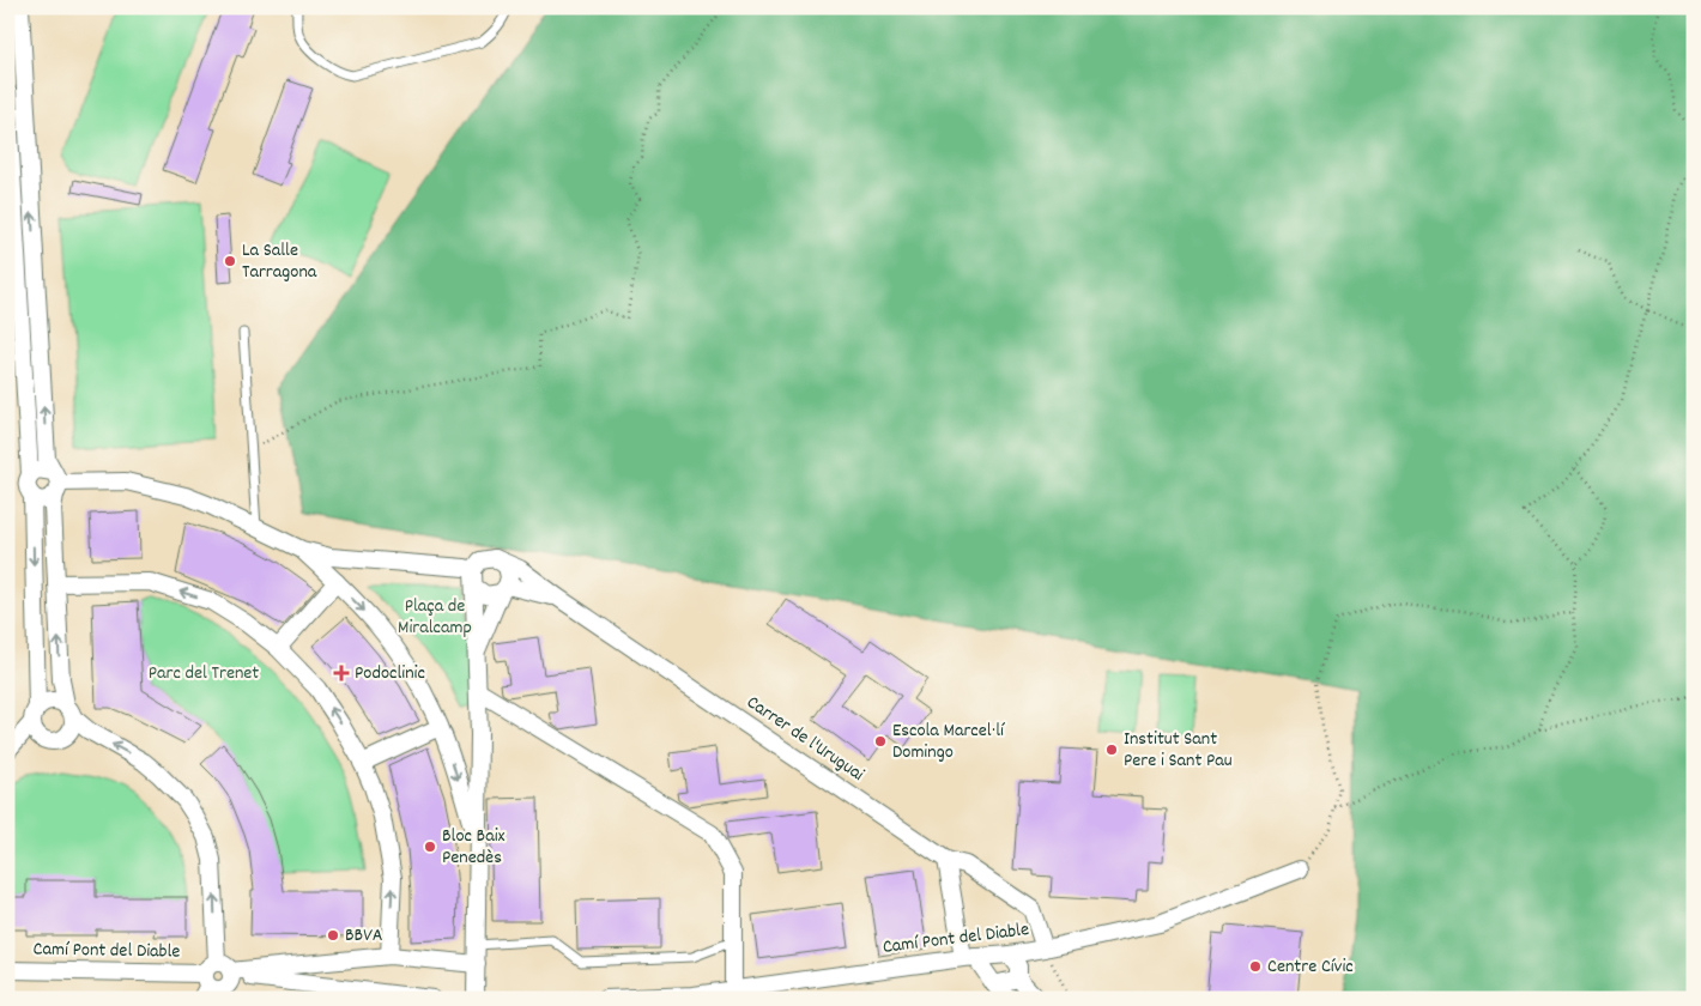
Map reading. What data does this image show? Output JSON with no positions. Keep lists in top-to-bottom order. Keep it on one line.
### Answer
{"streets":{"street":["Carrer de l'Uruguai","Camí Pont del Diable"]},"crossings":[["Carrer de l'Uruguai","Camí Pont del Diable"]],"parks":["Plaça de Miralcamp","Parc del Trenet"],"places":{"other":["La Salle Tarragona","Escola Marcel·lí Domingo","Institut Sant Pere i Sant Pau","Bloc Baix Penedès","BBVA","Centre Cívic"],"health":["Podoclinic"]}}
